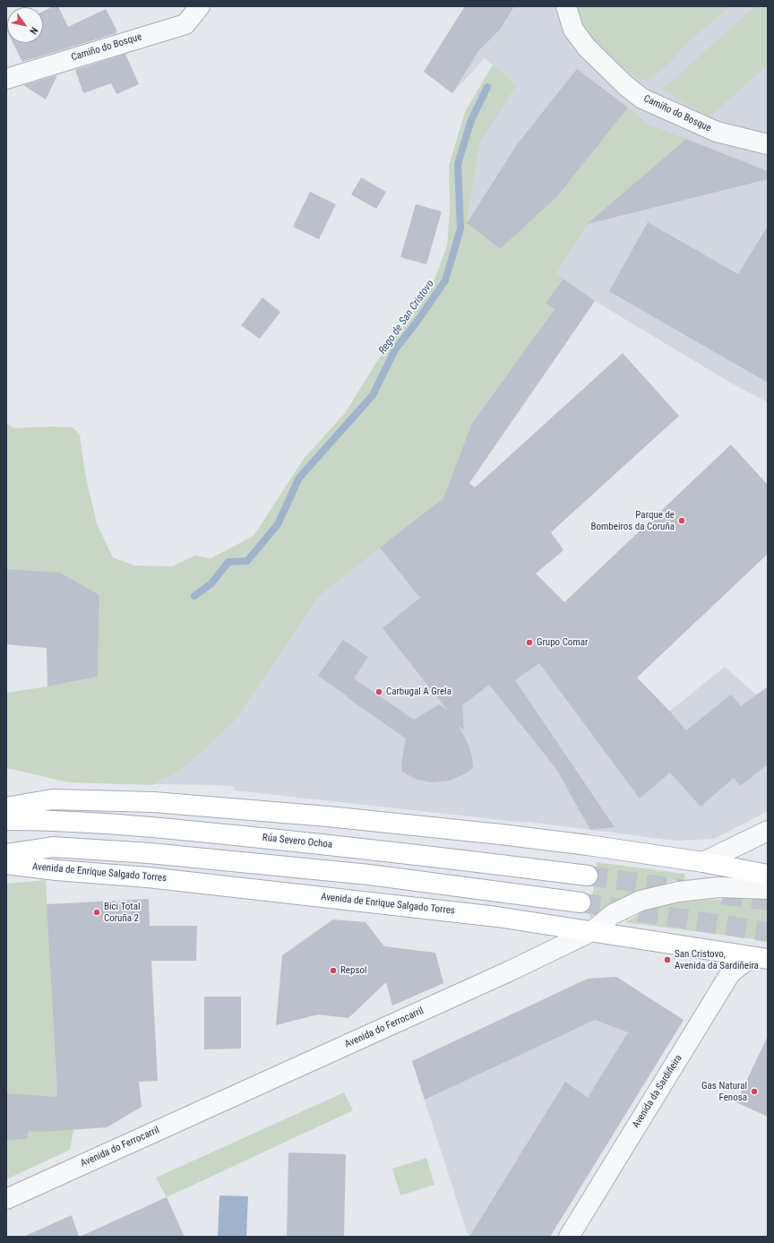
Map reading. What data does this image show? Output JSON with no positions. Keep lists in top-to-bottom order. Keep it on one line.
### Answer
{"streets":{"main road":["Rúa Severo Ochoa","Avenida de Enrique Salgado Torres"],"street":["Camiño do Bosque","Avenida do Ferrocarril","Avenida da Sardiñeira"]},"crossings":[["Avenida de Enrique Salgado Torres","Avenida do Ferrocarril"],["Avenida de Enrique Salgado Torres","Avenida da Sardiñeira"]],"water":["Rego de San Cristovo"],"places":["Parque de Bombeiros da Coruña","Grupo Comar","Carbugal A Grela","Bici Total Coruña 2","San Cristovo, Avenida da Sardiñeira","Repsol","Gas Natural Fenosa"],"north":"bottom right"}
